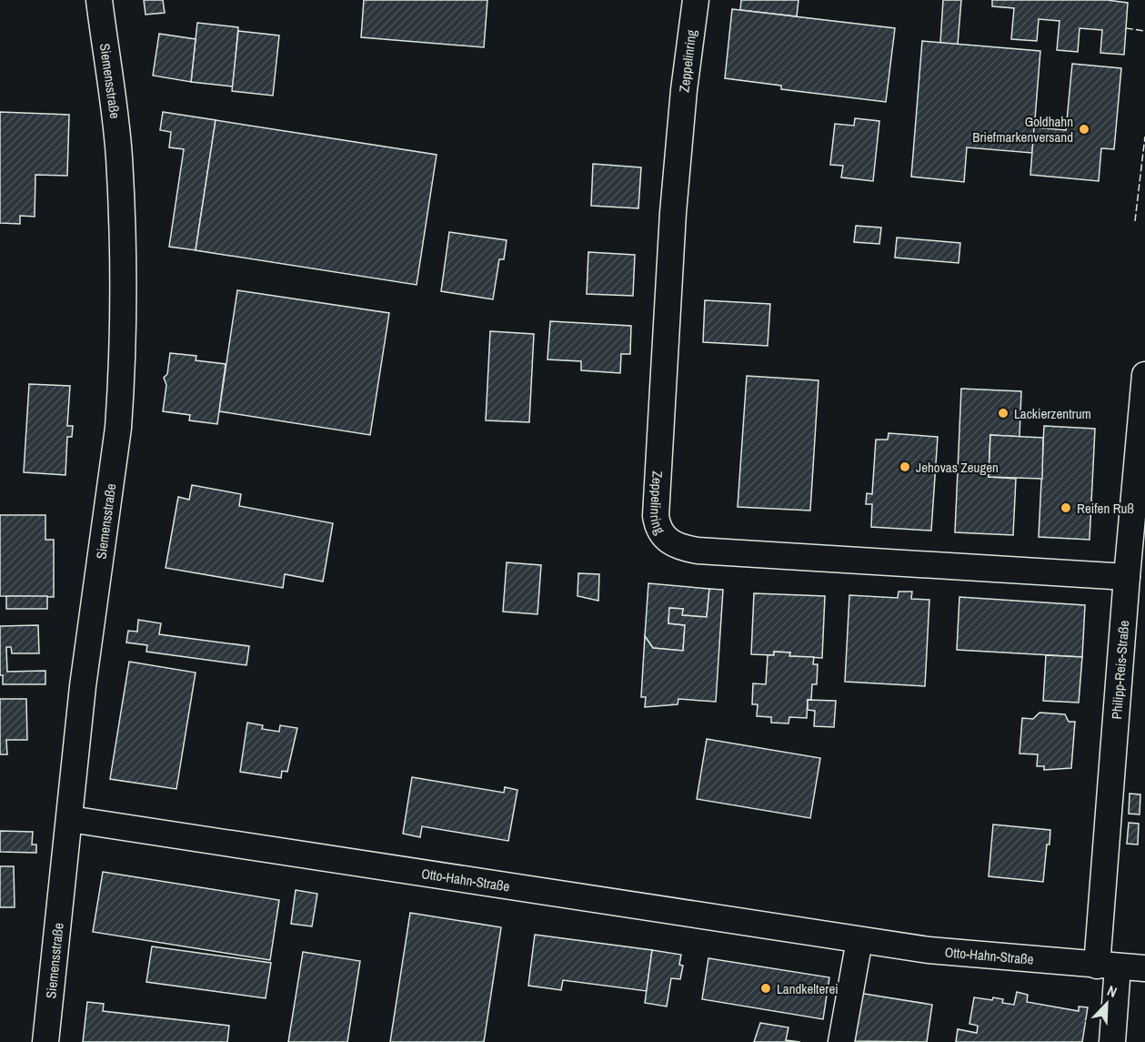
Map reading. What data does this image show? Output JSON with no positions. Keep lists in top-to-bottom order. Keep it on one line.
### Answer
{"streets":{"street":["Zeppelinring","Siemensstraße","Philipp-Reis-Straße","Otto-Hahn-Straße"]},"crossings":[["Zeppelinring","Philipp-Reis-Straße"],["Siemensstraße","Otto-Hahn-Straße"],["Philipp-Reis-Straße","Otto-Hahn-Straße"]],"places":["Goldhahn Briefmarkenversand","Lackierzentrum","Jehovas Zeugen","Reifen Ruß","Landkelterei"],"north":"top right"}
